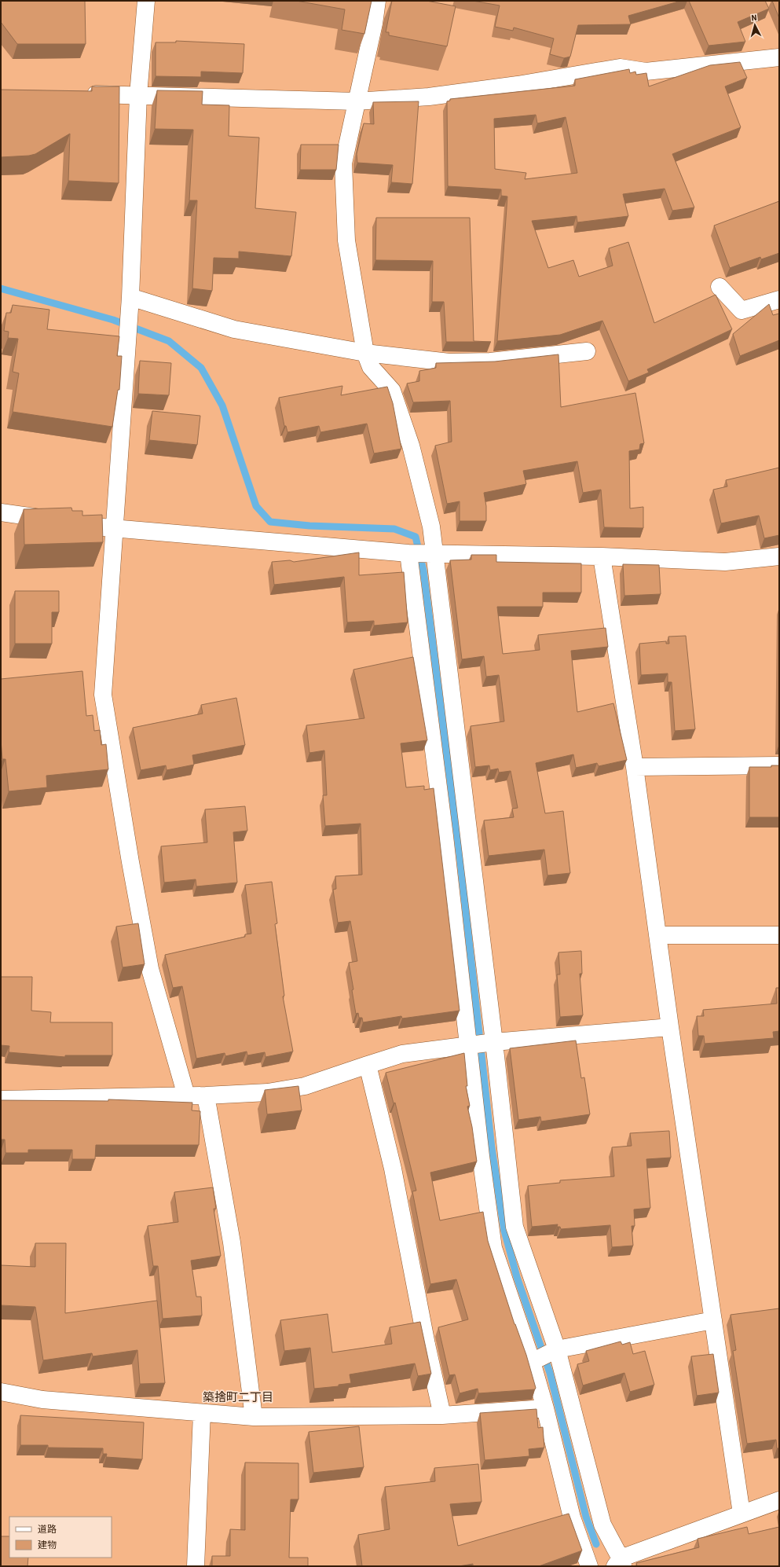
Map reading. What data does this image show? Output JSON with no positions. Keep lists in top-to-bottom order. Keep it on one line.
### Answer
{"districts":["築捨町二丁目"],"legend":["道路","建物"],"north":"top"}
